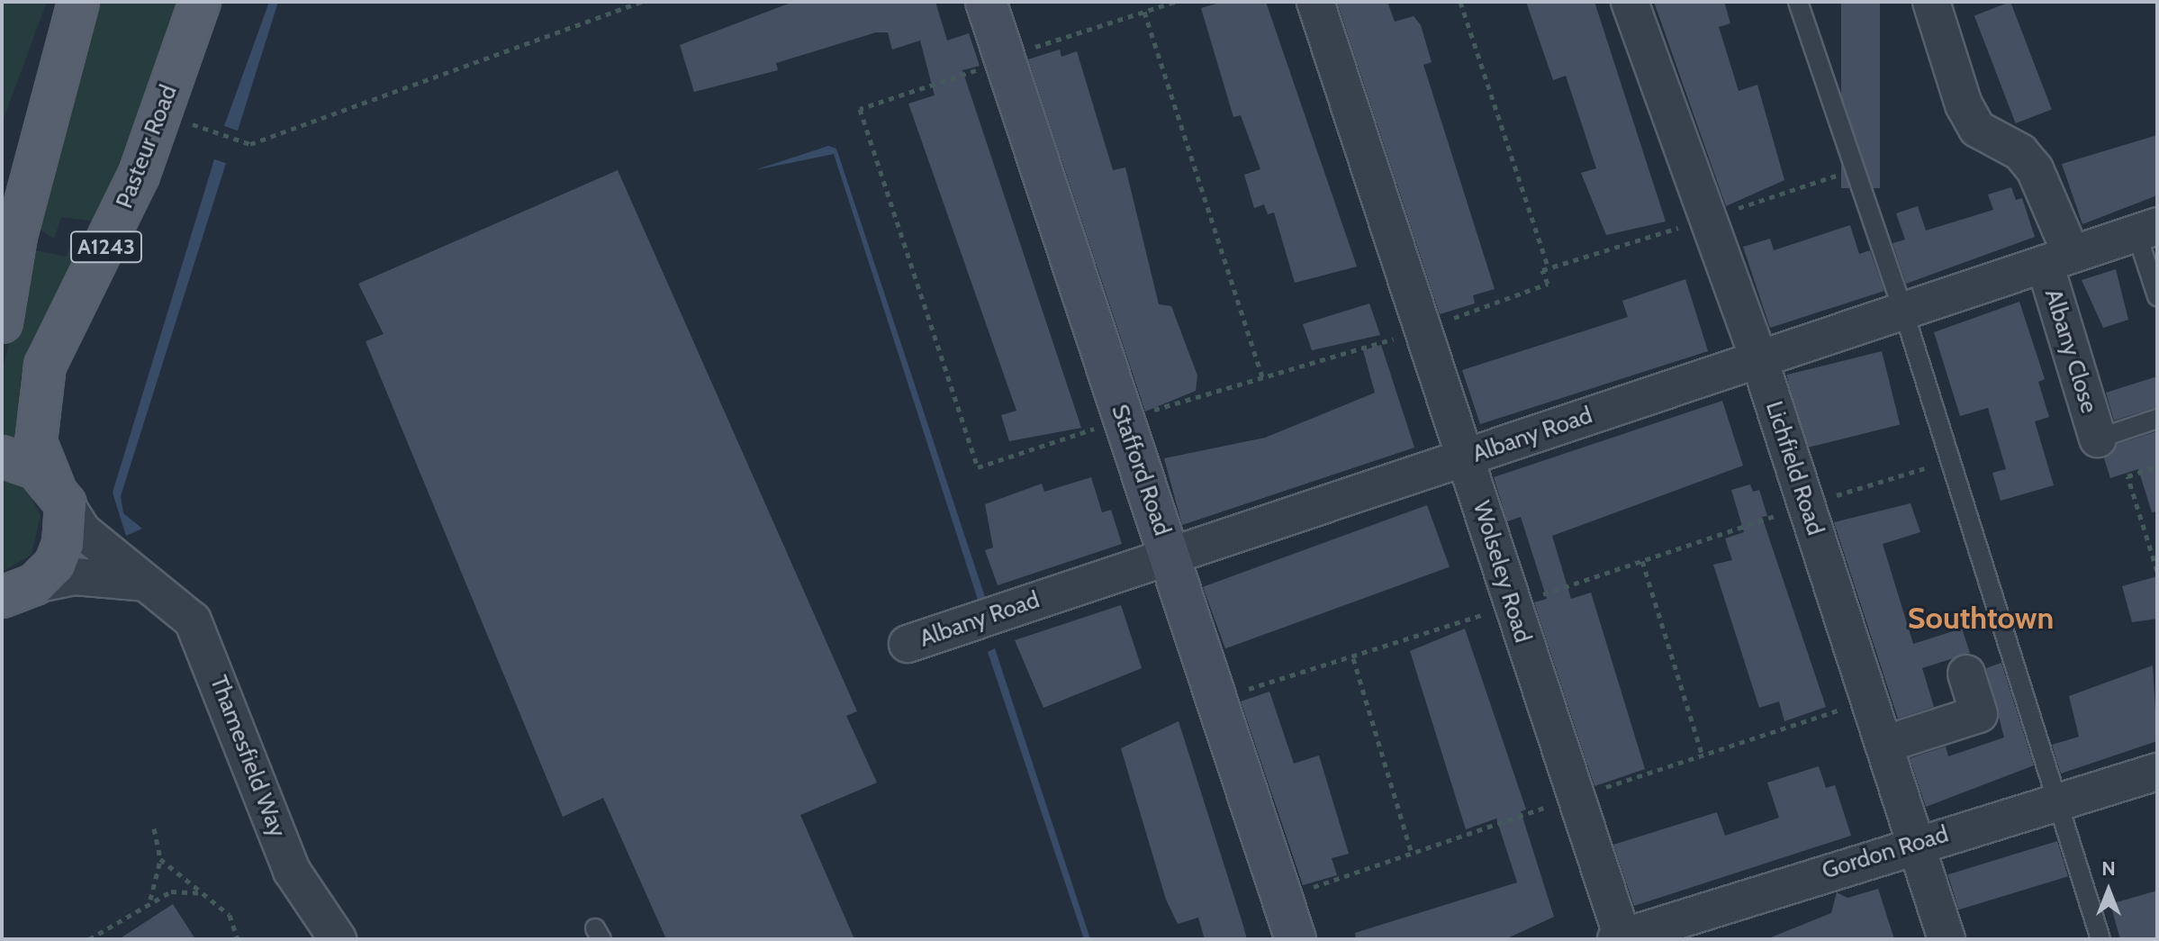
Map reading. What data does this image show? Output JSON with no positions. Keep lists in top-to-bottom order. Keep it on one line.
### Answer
{"streets":{"main road":["Pasteur Road","A1243"],"street":["Albany Close","Albany Road","Lichfield Road","Stafford Road","Wolseley Road","Thamesfield Way","Gordon Road"]},"crossings":[["Pasteur Road","Thamesfield Way"],["Albany Close","Albany Road"],["Albany Road","Lichfield Road"],["Albany Road","Stafford Road"],["Albany Road","Wolseley Road"],["Lichfield Road","Gordon Road"],["Wolseley Road","Gordon Road"]],"districts":["Southtown"],"north":"top"}
